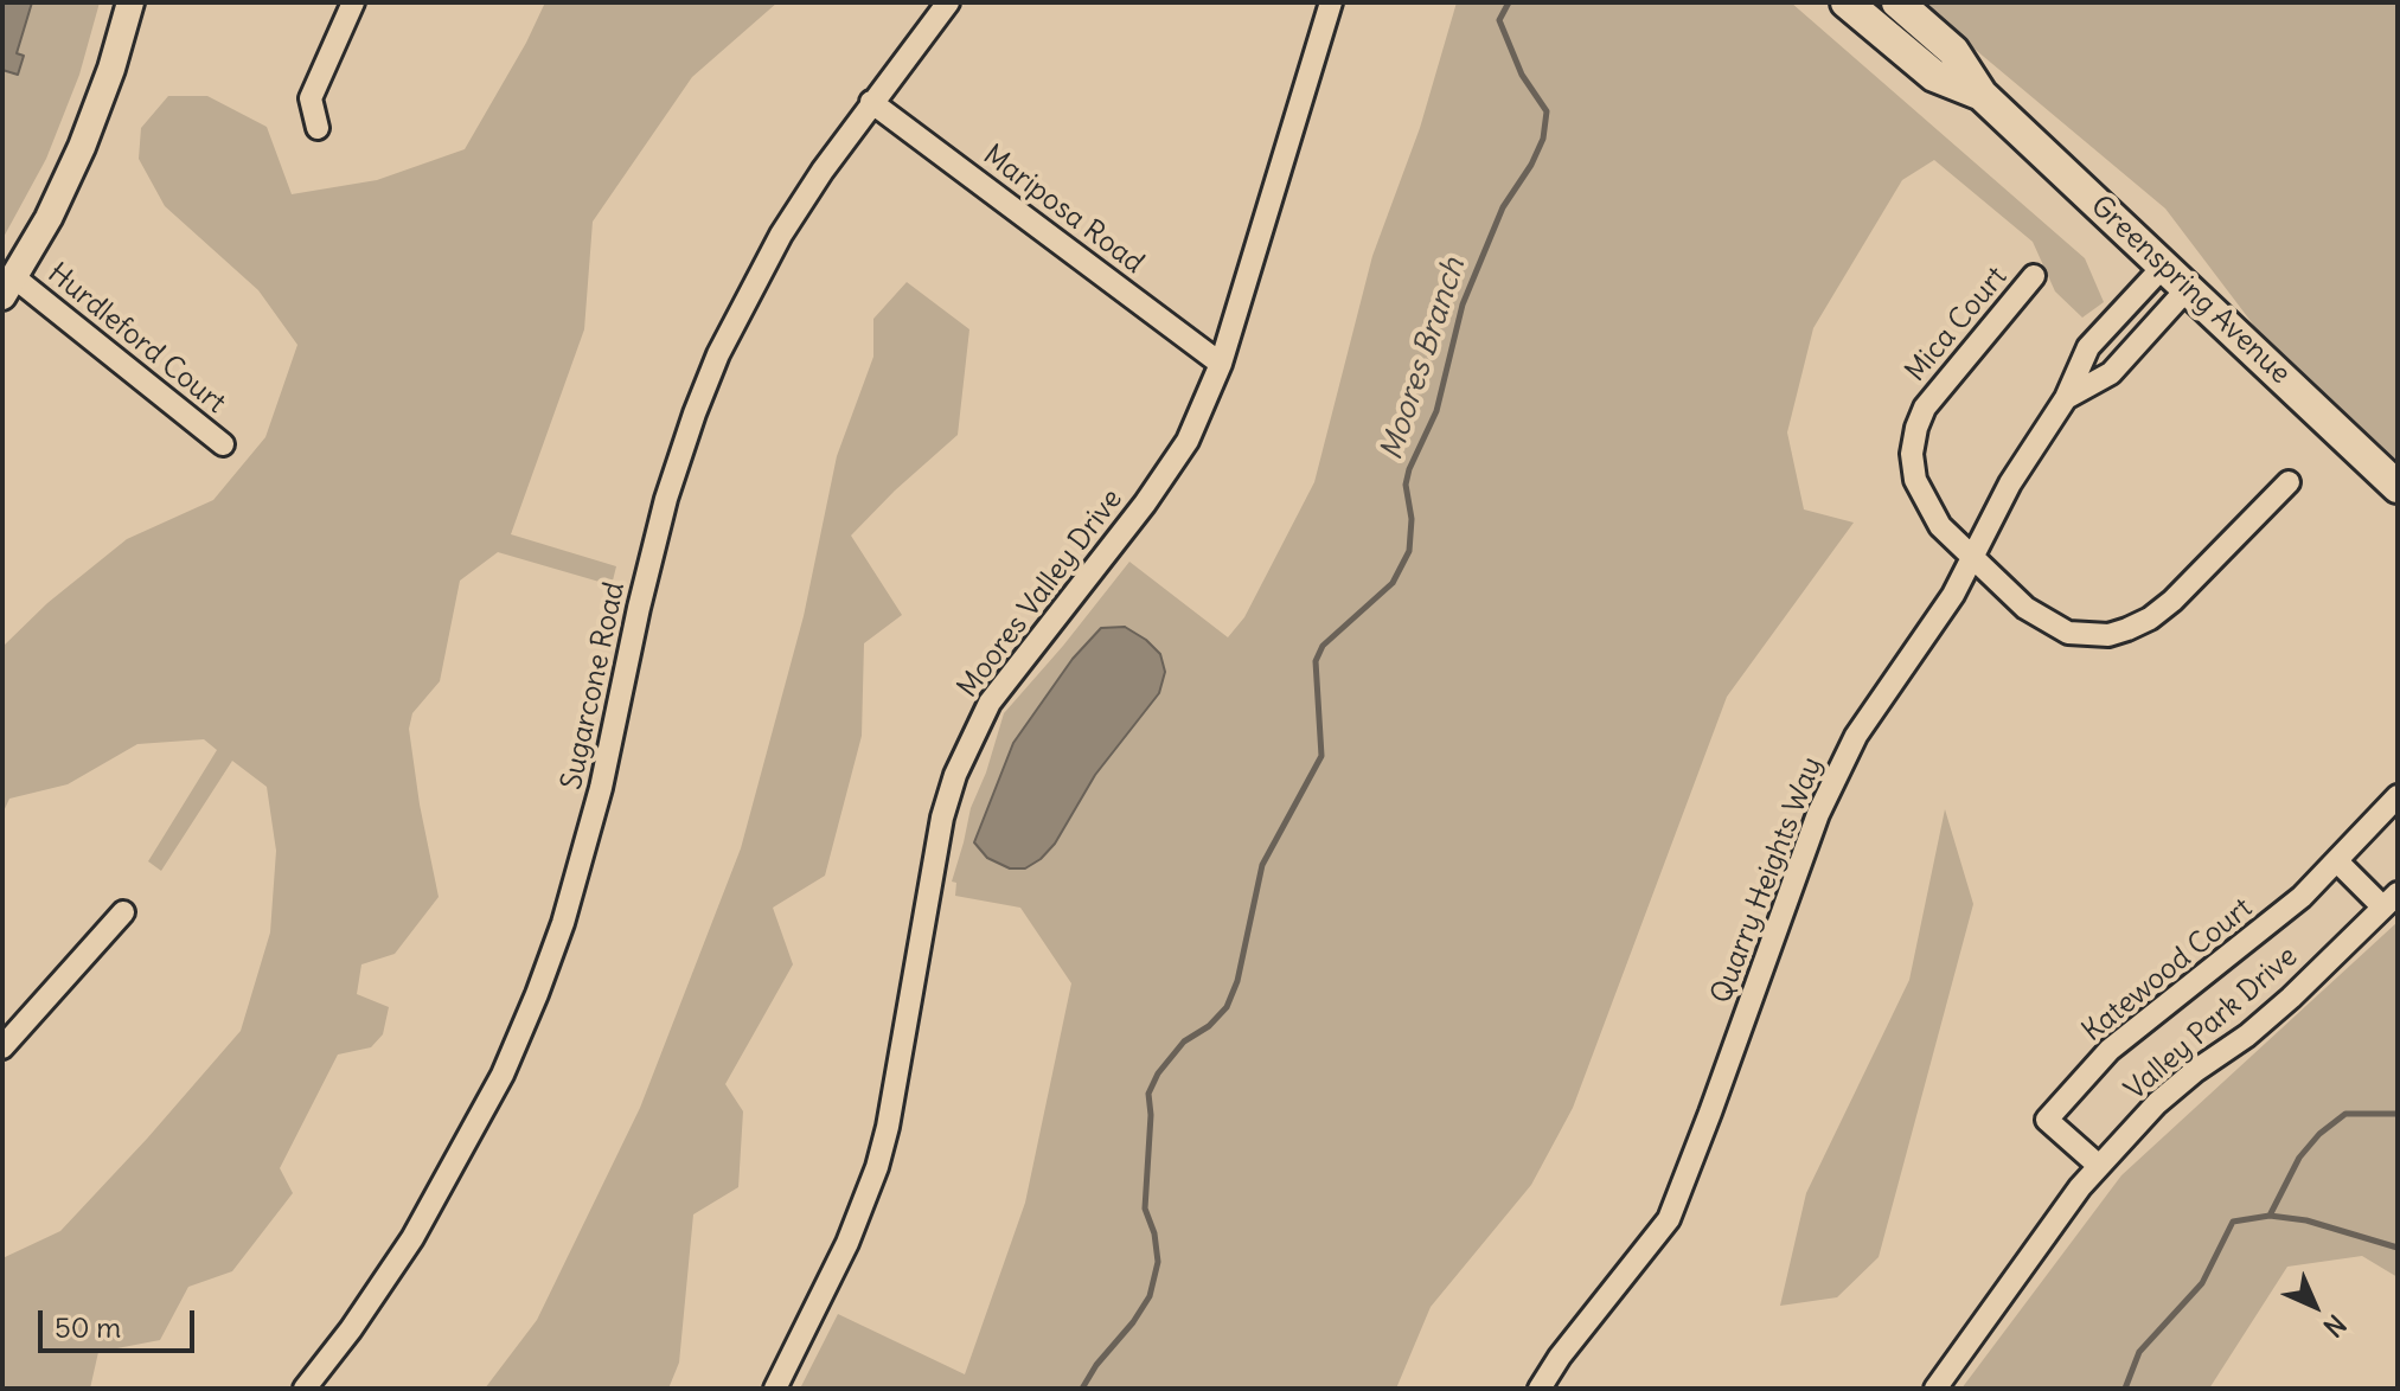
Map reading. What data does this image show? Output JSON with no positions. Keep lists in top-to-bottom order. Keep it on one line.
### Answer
{"streets":{"main road":["Greenspring Avenue"],"street":["Mariposa Road","Mica Court","Hurdleford Court","Moores Valley Drive","Sugarcone Road","Quarry Heights Way","Katewood Court","Valley Park Drive"]},"crossings":[["Mariposa Road","Moores Valley Drive"],["Mariposa Road","Sugarcone Road"],["Greenspring Avenue","Quarry Heights Way"],["Mica Court","Quarry Heights Way"],["Katewood Court","Valley Park Drive"]],"water":["Moores Branch"],"scale_bar":"50 m","north":"bottom right"}
